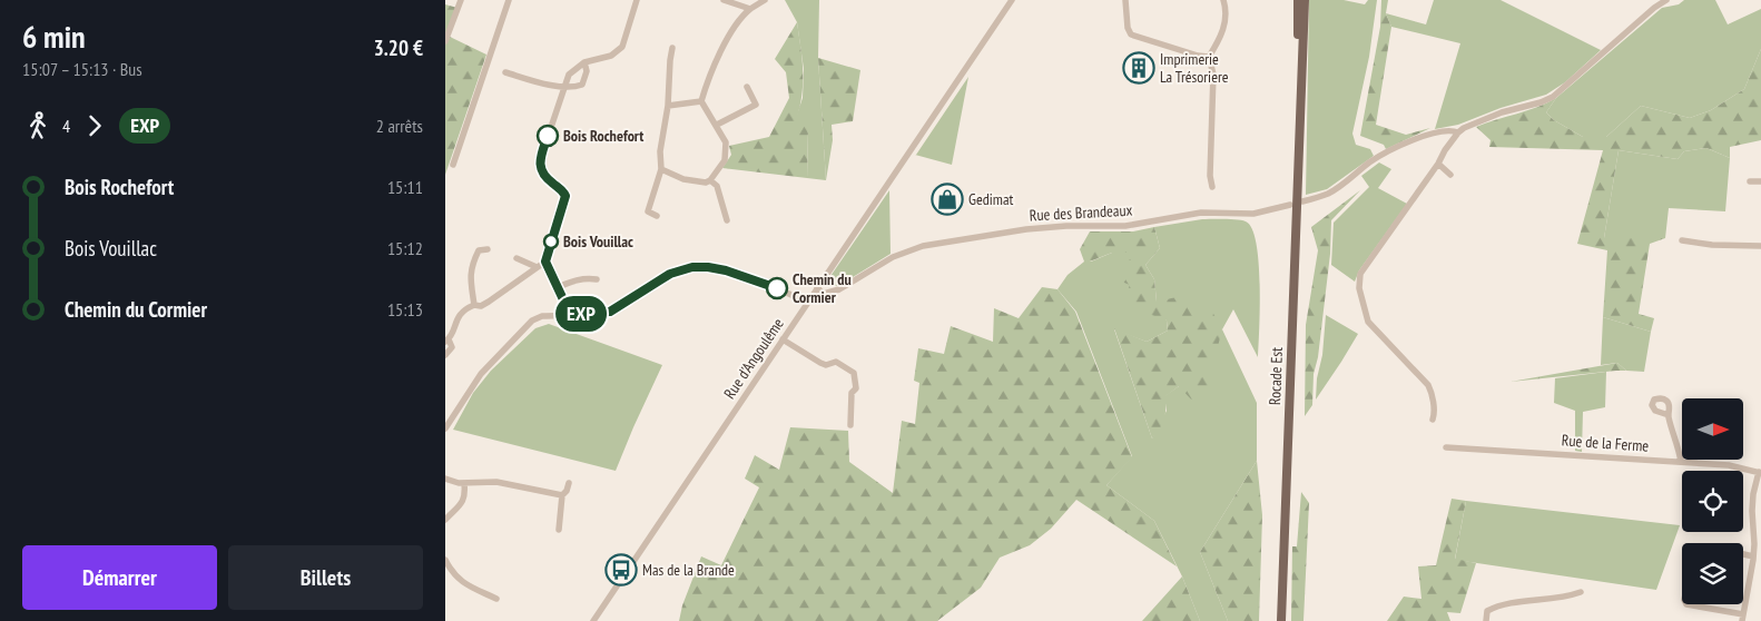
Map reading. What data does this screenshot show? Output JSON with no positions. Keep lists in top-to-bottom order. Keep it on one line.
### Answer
{"streets":{"main road":["Rocade Est"],"street":["Rue des Brandeaux","Rue d'Angoulême","Rue de la Ferme"]},"crossings":[["Rue des Brandeaux","Rue d'Angoulême"]],"places":{"building":["Imprimerie La Trésoriere"],"other":["Bois Rochefort","Bois Vouillac","Chemin du Cormier"],"shop":["Gedimat"],"bus stop":["Mas de la Brande"]},"lines":["bus line EXP"],"north":"right","page":{"heading":["6 min","15:07 – 15:13 · Bus","3.20 €"],"on_map":"EXP","legs":["4","EXP","2 arrêts"],"list":[{"name":"Bois Rochefort","value":"15:11"},{"name":"Bois Vouillac","value":"15:12"},{"name":"Chemin du Cormier","value":"15:13"}],"buttons":["Démarrer","Billets"]}}
